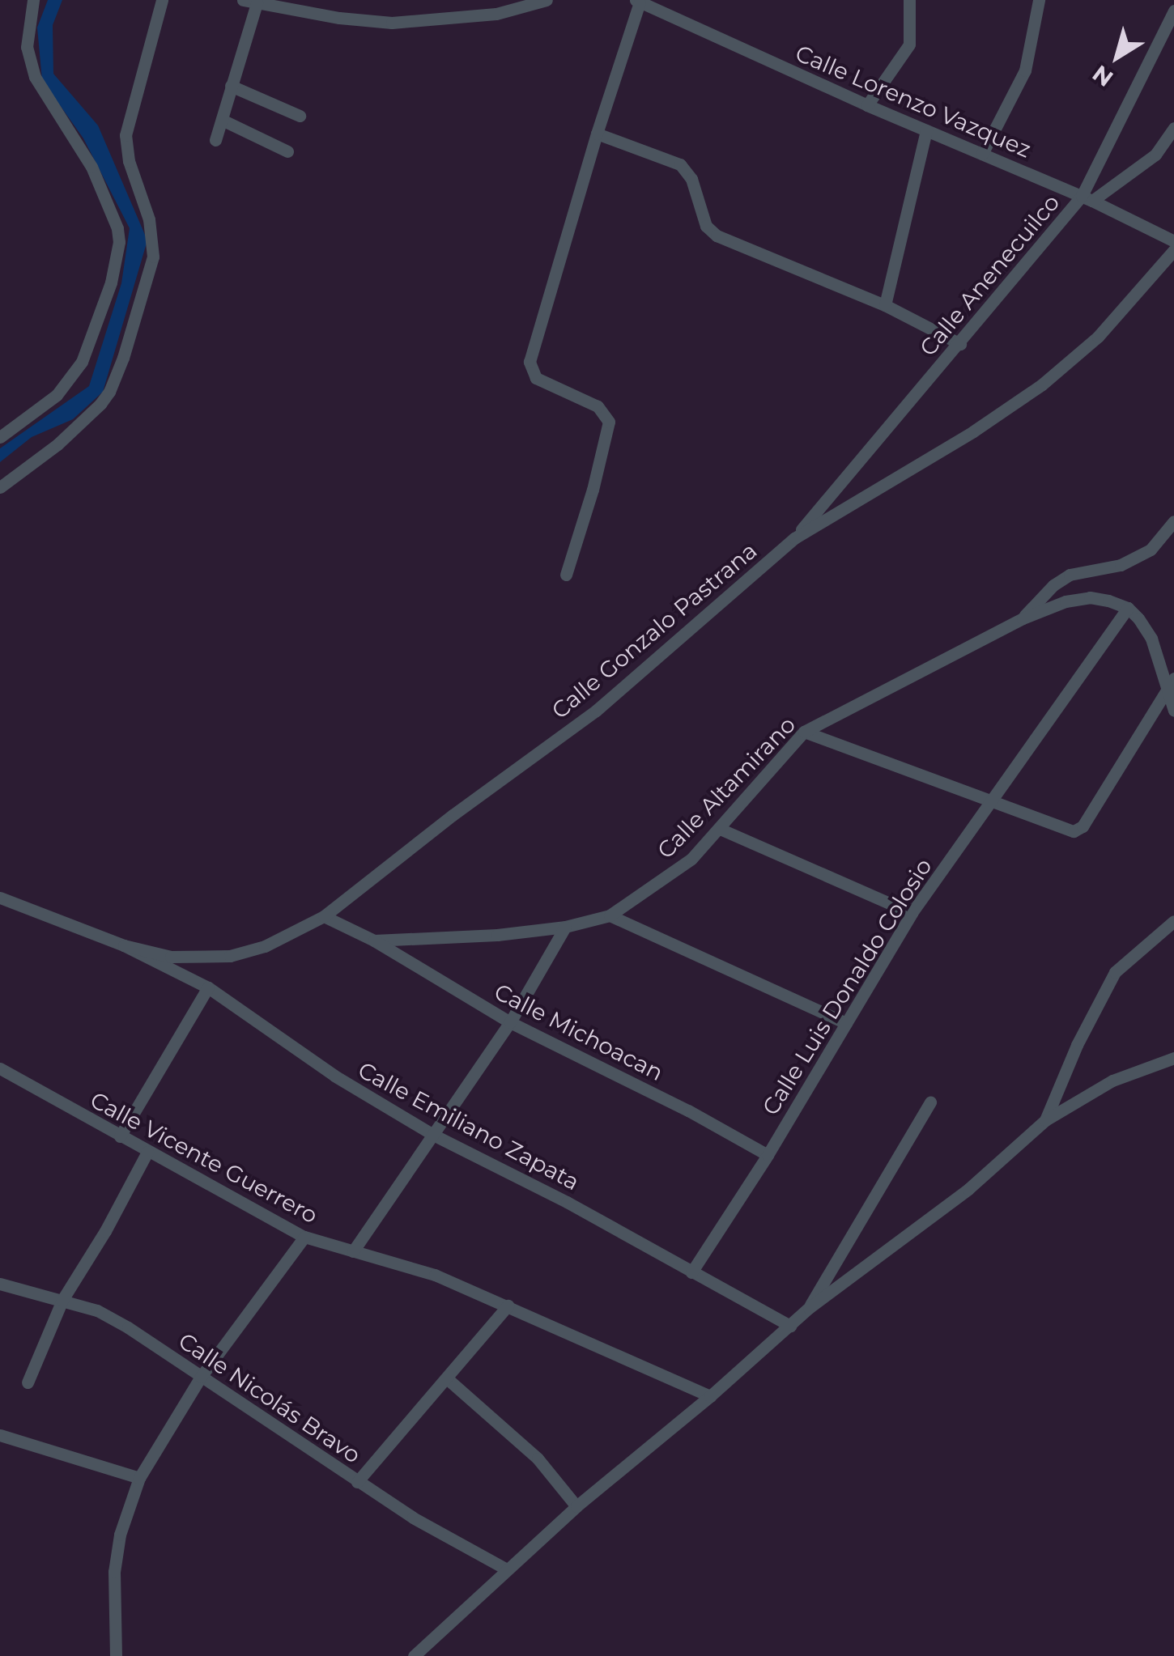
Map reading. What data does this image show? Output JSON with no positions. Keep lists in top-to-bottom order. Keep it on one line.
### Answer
{"streets":{"street":["Calle Lorenzo Vazquez","Calle Anenecuilco","Calle Gonzalo Pastrana","Calle Altamirano","Calle Luis Donaldo Colosio","Calle Michoacan","Calle Emiliano Zapata","Calle Vicente Guerrero","Calle Nicolás Bravo"]},"crossings":[["Calle Lorenzo Vazquez","Calle Anenecuilco"],["Calle Anenecuilco","Calle Gonzalo Pastrana"],["Calle Gonzalo Pastrana","Calle Altamirano"],["Calle Gonzalo Pastrana","Calle Emiliano Zapata"],["Calle Altamirano","Calle Luis Donaldo Colosio"],["Calle Altamirano","Calle Michoacan"],["Calle Luis Donaldo Colosio","Calle Michoacan"],["Calle Luis Donaldo Colosio","Calle Emiliano Zapata"]],"north":"bottom left"}
